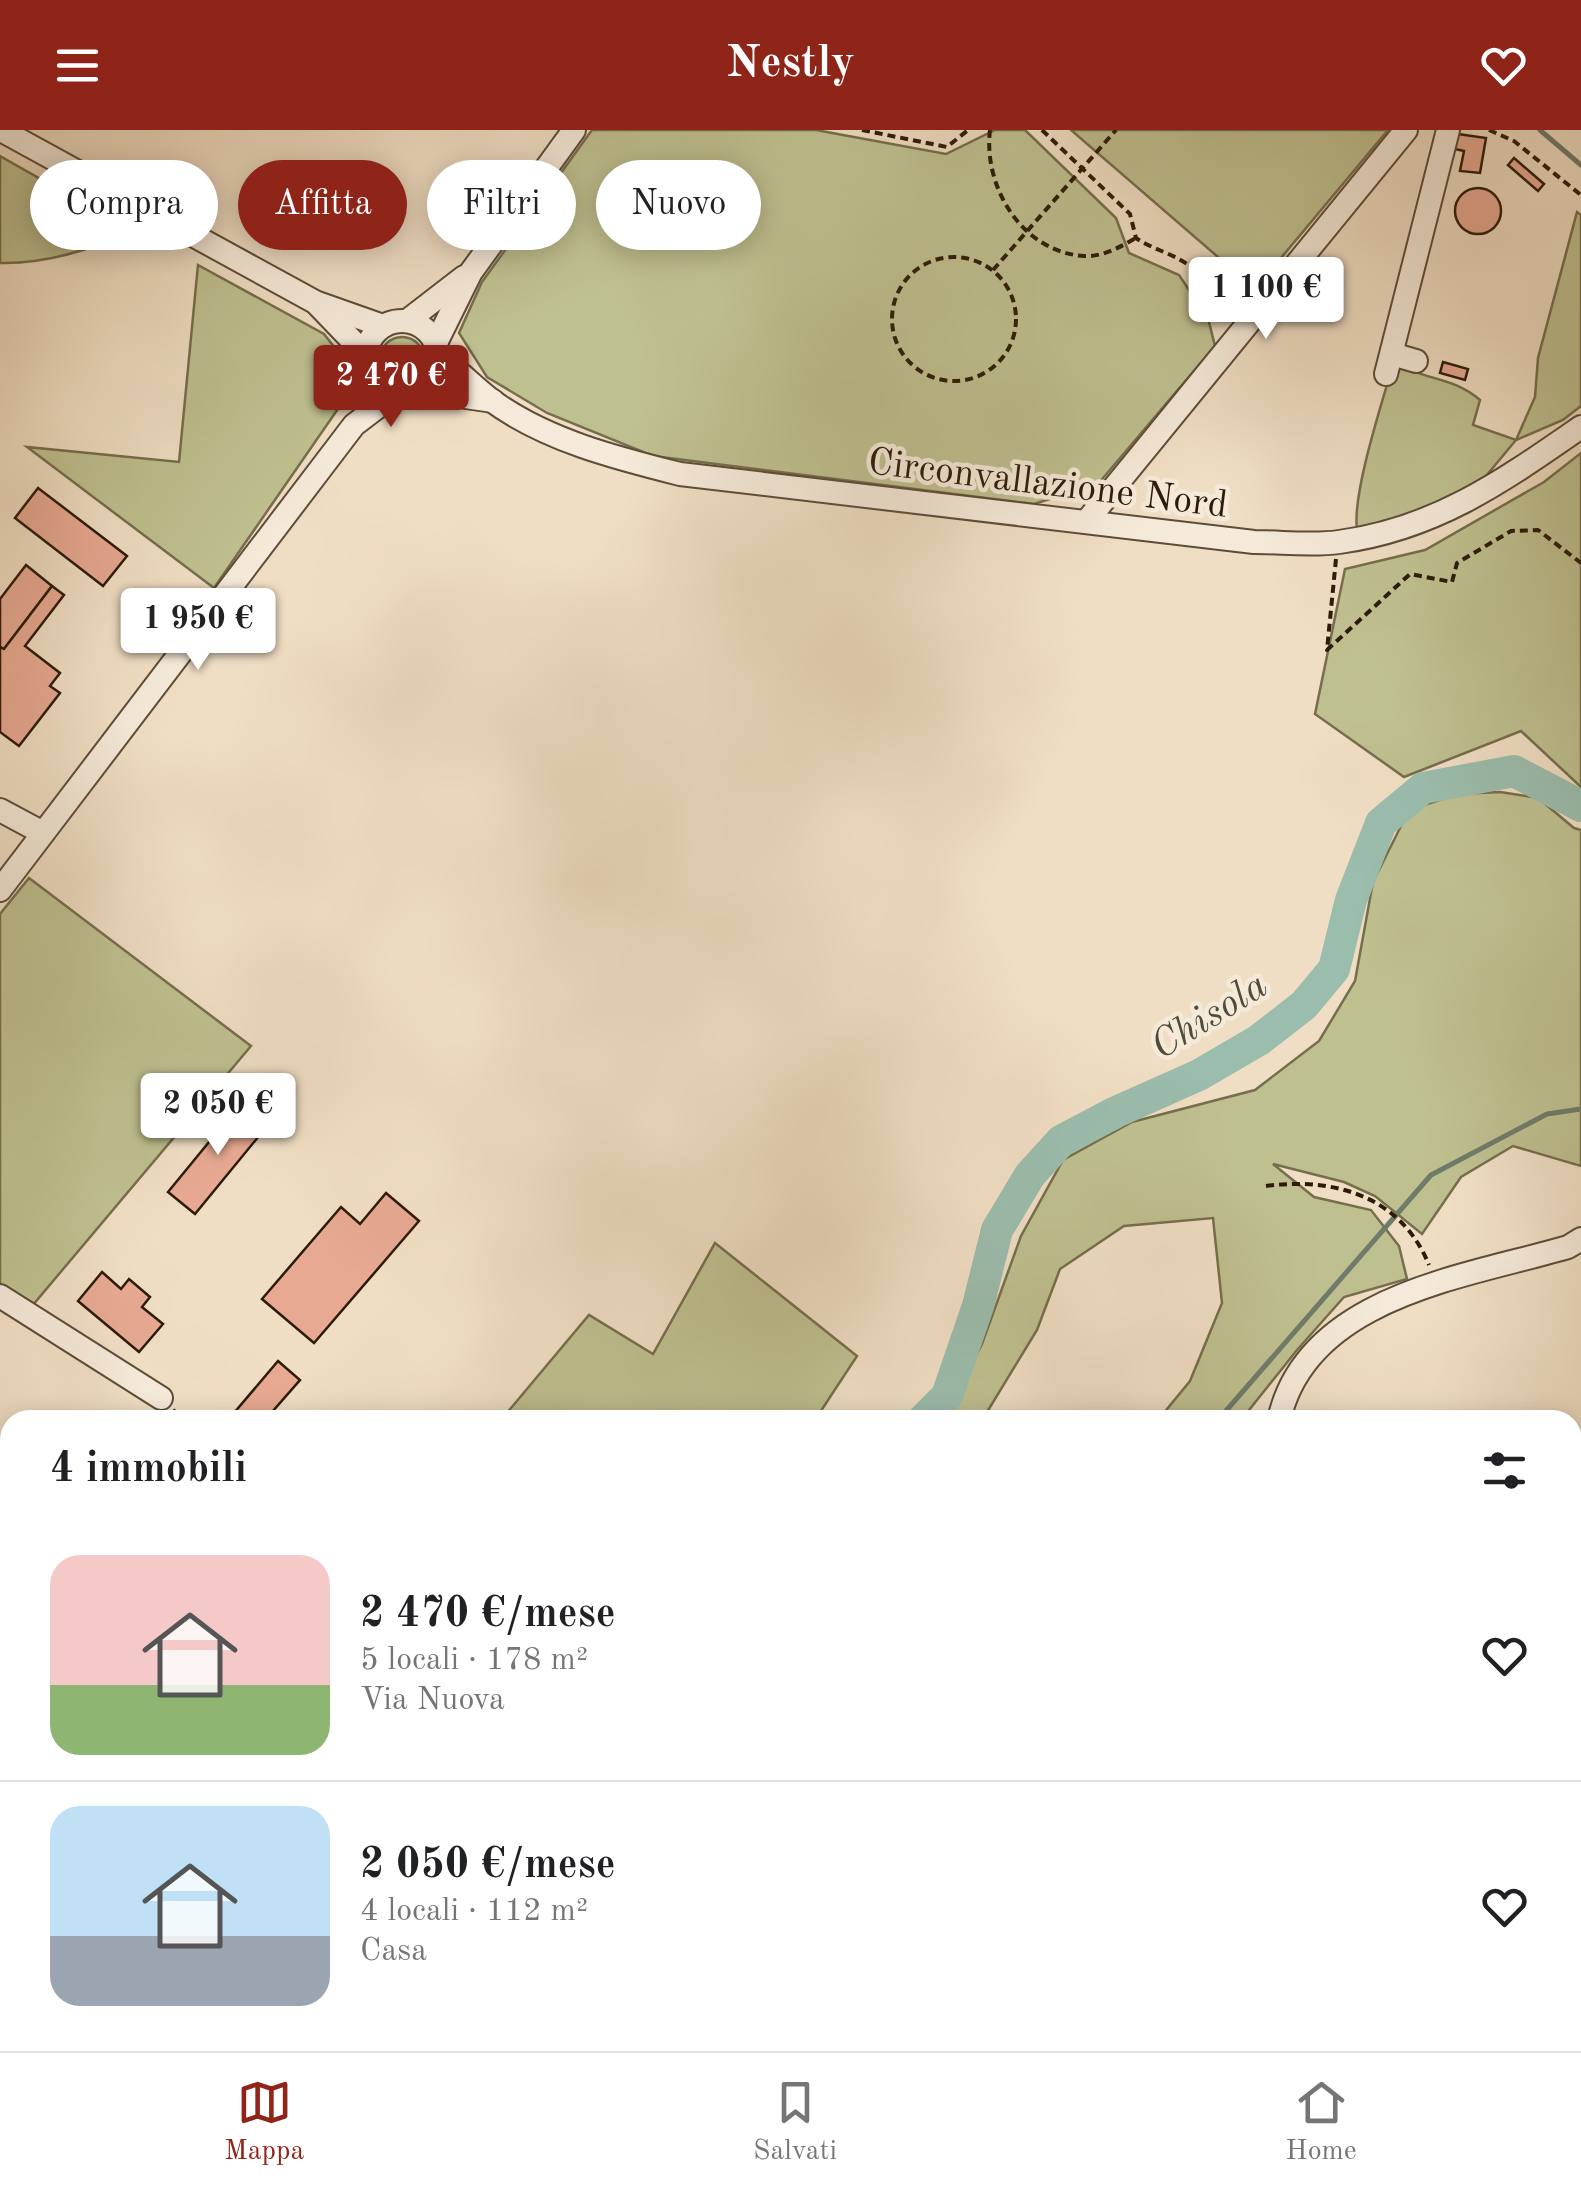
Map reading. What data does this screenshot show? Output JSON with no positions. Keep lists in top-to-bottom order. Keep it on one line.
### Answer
{"streets":{"street":["Circonvallazione Nord"]},"water":["Chisola"],"page":{"header":"Nestly","chip":["Compra","Affitta","Filtri","Nuovo"],"price":["1 100 €","2 470 €","1 950 €","2 050 €"],"heading":"4 immobili","list":[{"name":"2 470 €/mese","note":"5 locali · 178 m² · Via Nuova"},{"name":"2 050 €/mese","note":"4 locali · 112 m² · Casa"}],"tabs":["Mappa","Salvati","Home"]}}
